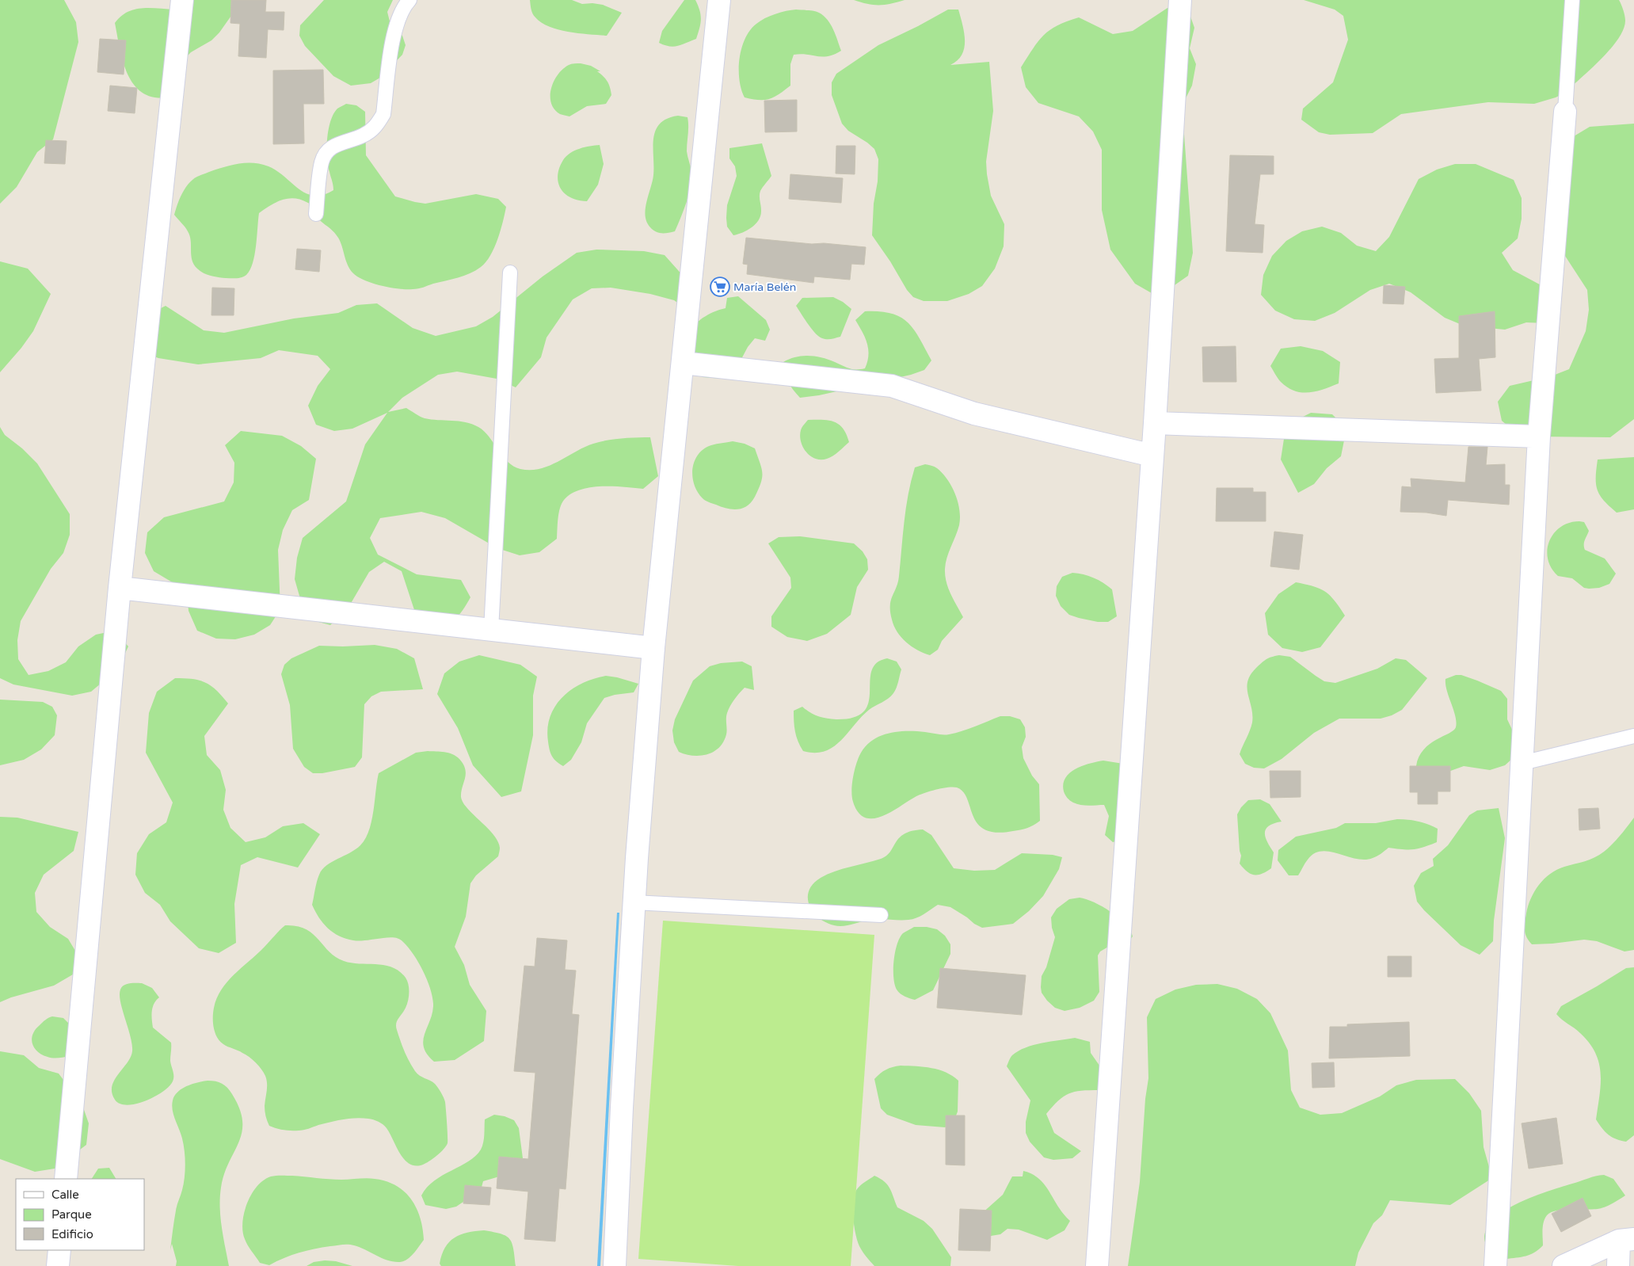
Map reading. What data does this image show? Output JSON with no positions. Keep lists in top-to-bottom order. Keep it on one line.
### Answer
{"places":{"supermarket":["María Belén"]},"legend":["Calle","Parque","Edificio"]}
